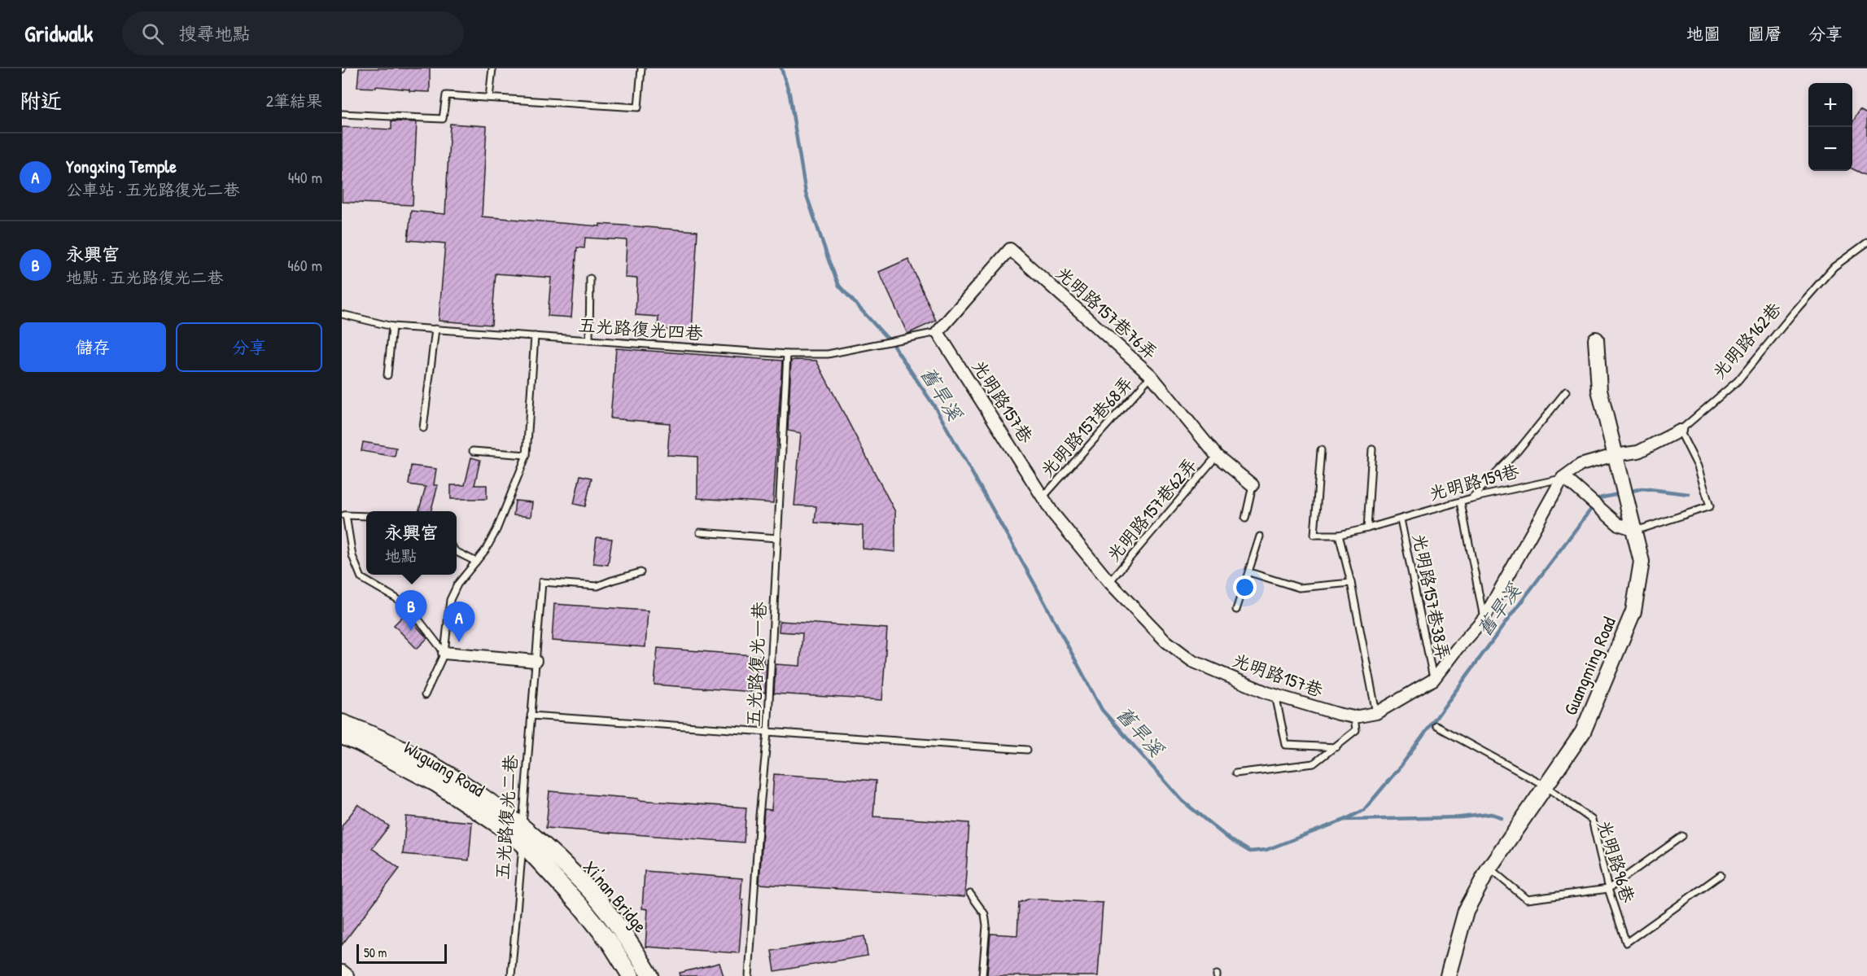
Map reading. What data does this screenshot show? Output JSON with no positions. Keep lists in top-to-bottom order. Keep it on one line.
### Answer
{"streets":{"main road":["Wuguang Road","Xi'nan Bridge"],"street":["光明路157巷76弄","光明路162巷","光明路157巷","光明路159巷","Guangming Road"],"lane":["五光路復光四巷","光明路157巷68弄","光明路157巷62弄","光明路157巷38弄","五光路復光一巷","五光路復光二巷","光明路96巷"]},"crossings":[["光明路157巷76弄","五光路復光四巷"],["光明路157巷76弄","光明路157巷"],["光明路157巷76弄","光明路157巷68弄"],["光明路157巷76弄","光明路157巷62弄"],["五光路復光四巷","光明路157巷"],["五光路復光四巷","五光路復光一巷"],["光明路162巷","光明路159巷"],["光明路162巷","Guangming Road"],["光明路157巷","光明路157巷68弄"],["光明路157巷","光明路159巷"],["光明路157巷","光明路157巷62弄"],["光明路157巷","光明路157巷38弄"],["光明路159巷","光明路157巷38弄"],["光明路159巷","Guangming Road"],["Guangming Road","光明路96巷"],["Wuguang Road","五光路復光二巷"],["Wuguang Road","Xi'nan Bridge"],["五光路復光二巷","Xi'nan Bridge"]],"water":["舊旱溪"],"scale_bar":"50 m","page":{"header":"Gridwalk","search":"搜尋地點","nav":["地圖","圖層","分享"],"heading":["附近","2筆結果"],"map_buttons":["+","−"],"list":[{"mark":"A","name":"Yongxing Temple","note":"公車站 · 五光路復光二巷","value":"440 m"},{"mark":"B","name":"永興宮","note":"地點 · 五光路復光二巷","value":"460 m"}],"buttons":["儲存","分享"],"popup":["永興宮","地點"],"pins":["B","A"],"scale":"50 m"}}
